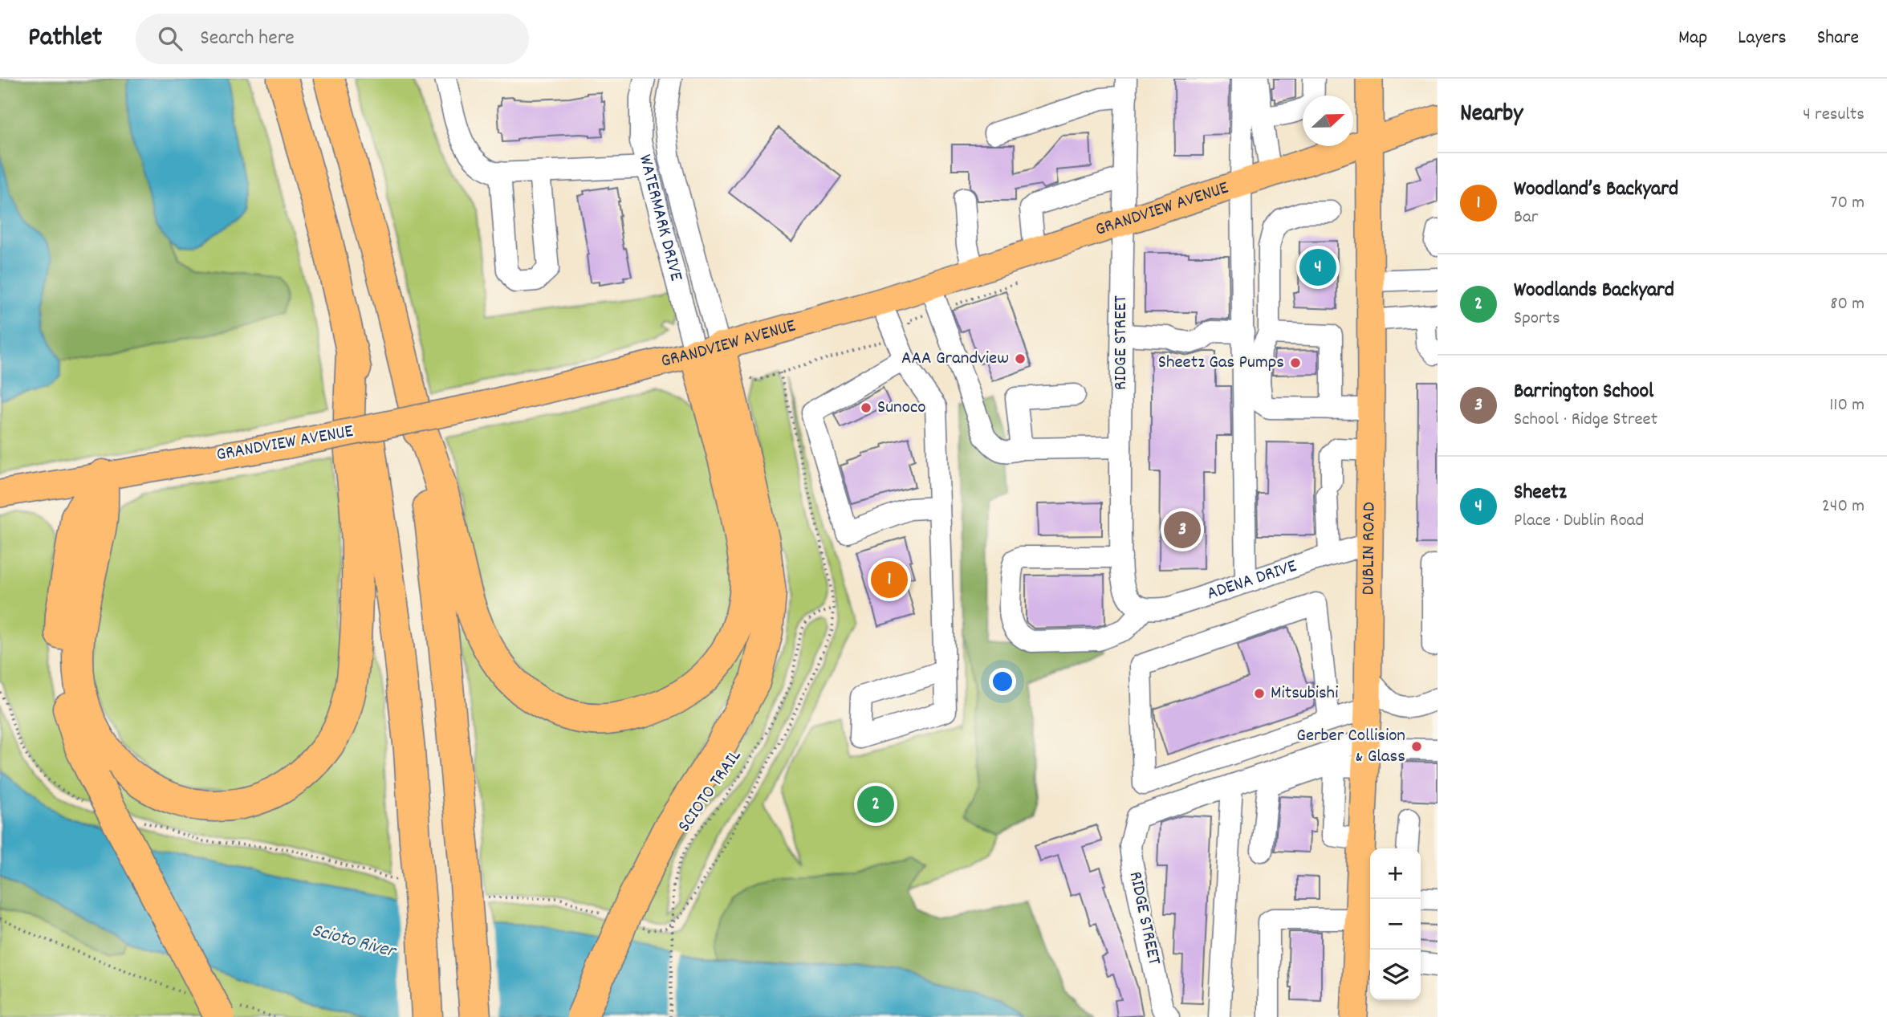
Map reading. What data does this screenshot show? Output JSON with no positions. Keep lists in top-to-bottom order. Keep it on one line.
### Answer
{"streets":{"main road":["GRANDVIEW AVENUE","DUBLIN ROAD"],"street":["WATERMARK DRIVE","RIDGE STREET","ADENA DRIVE"],"path":["SCIOTO TRAIL"]},"crossings":[["GRANDVIEW AVENUE","WATERMARK DRIVE"],["GRANDVIEW AVENUE","RIDGE STREET"],["GRANDVIEW AVENUE","DUBLIN ROAD"],["RIDGE STREET","ADENA DRIVE"],["DUBLIN ROAD","ADENA DRIVE"]],"water":["Scioto River"],"places":["AAA Grandview","Sheetz Gas Pumps","Sunoco","Mitsubishi","Gerber Collision & Glass"],"north":"right","page":{"header":"Pathlet","search":"Search here","nav":["Map","Layers","Share"],"heading":["Nearby","4 results"],"list":[{"mark":"1","name":"Woodland’s Backyard","note":"Bar","value":"70 m"},{"mark":"2","name":"Woodlands Backyard","note":"Sports","value":"80 m"},{"mark":"3","name":"Barrington School","note":"School · Ridge Street","value":"110 m"},{"mark":"4","name":"Sheetz","note":"Place · Dublin Road","value":"240 m"}],"pins":["4","3","1","2"],"map_buttons":["+","−"]}}
